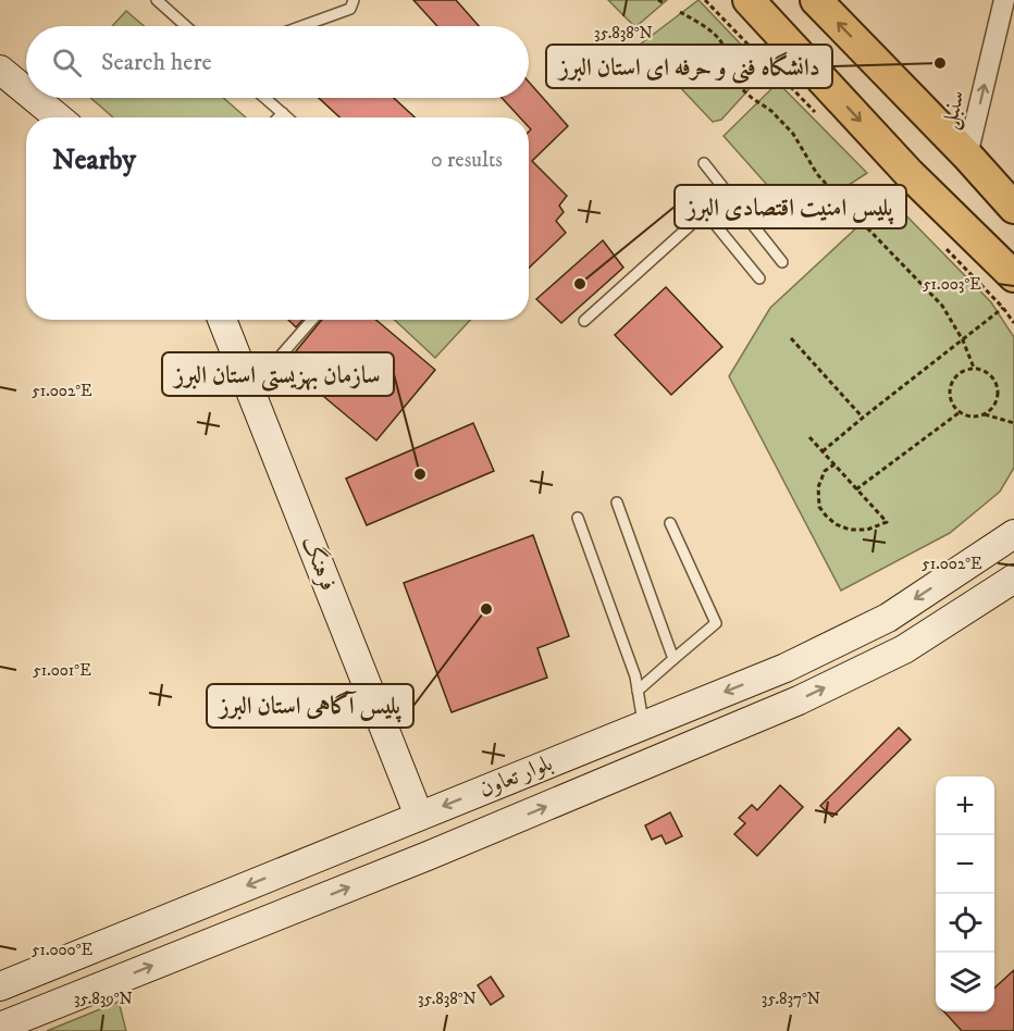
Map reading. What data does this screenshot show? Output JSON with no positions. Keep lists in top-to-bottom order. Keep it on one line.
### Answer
{"streets":{"main road":["فرهنگ","بلوار تعاون"],"street":["سنبل"]},"crossings":[["فرهنگ","بلوار تعاون"]],"one_way":["سنبل"],"places":["دانشگاه فنی و حرفه ای استان البرز","پلیس امنیت اقتصادی البرز","سازمان بهزیستی استان البرز","پلیس آگاهی استان البرز"],"page":{"search":"Search here","heading":["Nearby","0 results"],"map_buttons":["+","−"]},"coordinates":["35.838°N","51.003°E","51.002°E","51.001°E","51.000°E","35.839°N","35.837°N"]}
